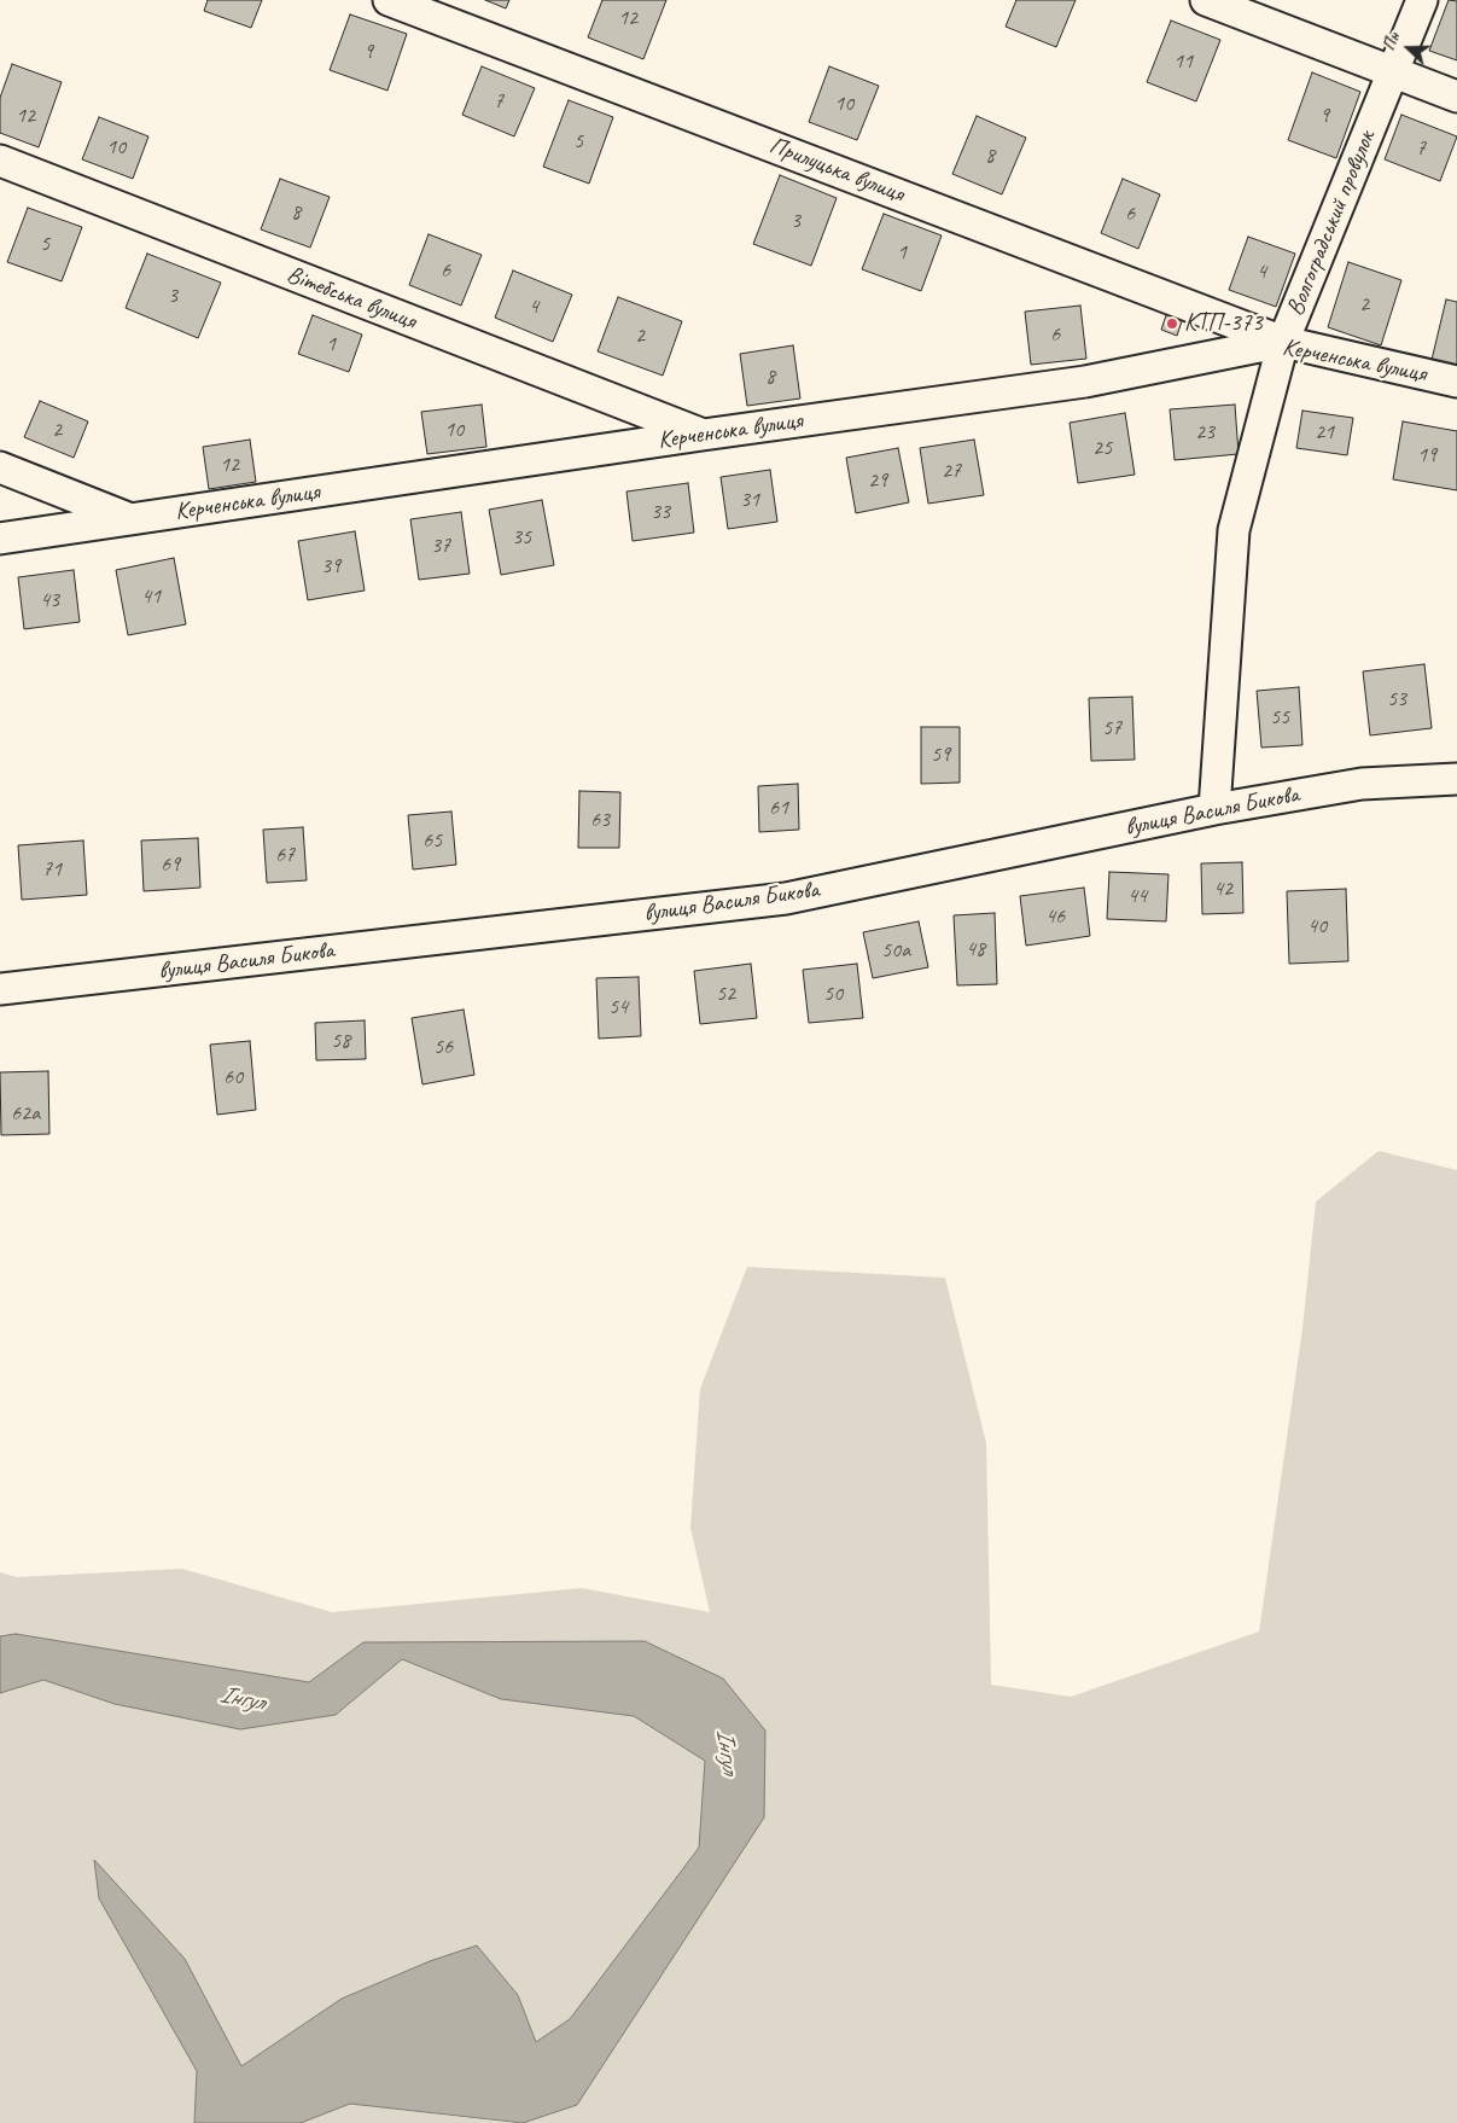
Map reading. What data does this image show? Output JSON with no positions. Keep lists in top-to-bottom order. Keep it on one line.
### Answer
{"streets":{"street":["Прилуцька вулиця","Волгоградський провулок","Вітебська вулиця","Керченська вулиця","вулиця Василя Бикова"]},"crossings":[["Прилуцька вулиця","Волгоградський провулок"],["Прилуцька вулиця","Керченська вулиця"],["Волгоградський провулок","Керченська вулиця"],["Волгоградський провулок","вулиця Василя Бикова"],["Вітебська вулиця","Керченська вулиця"]],"water":["Інгул"],"places":["КТП-373"],"house_numbers":["12","9","11","7","10","12","9","5","10","7","8","8","6","3","5","1","6","4","3","2","4","6","2","1","8","2","10","23","21","25","19","12","27","29","31","33","35","37","39","41","43","53","55","57","59","61","63","65","67","69","71","42","44","46","40","48","50а","52","50","54","58","56","60","62а"],"north":"left"}
